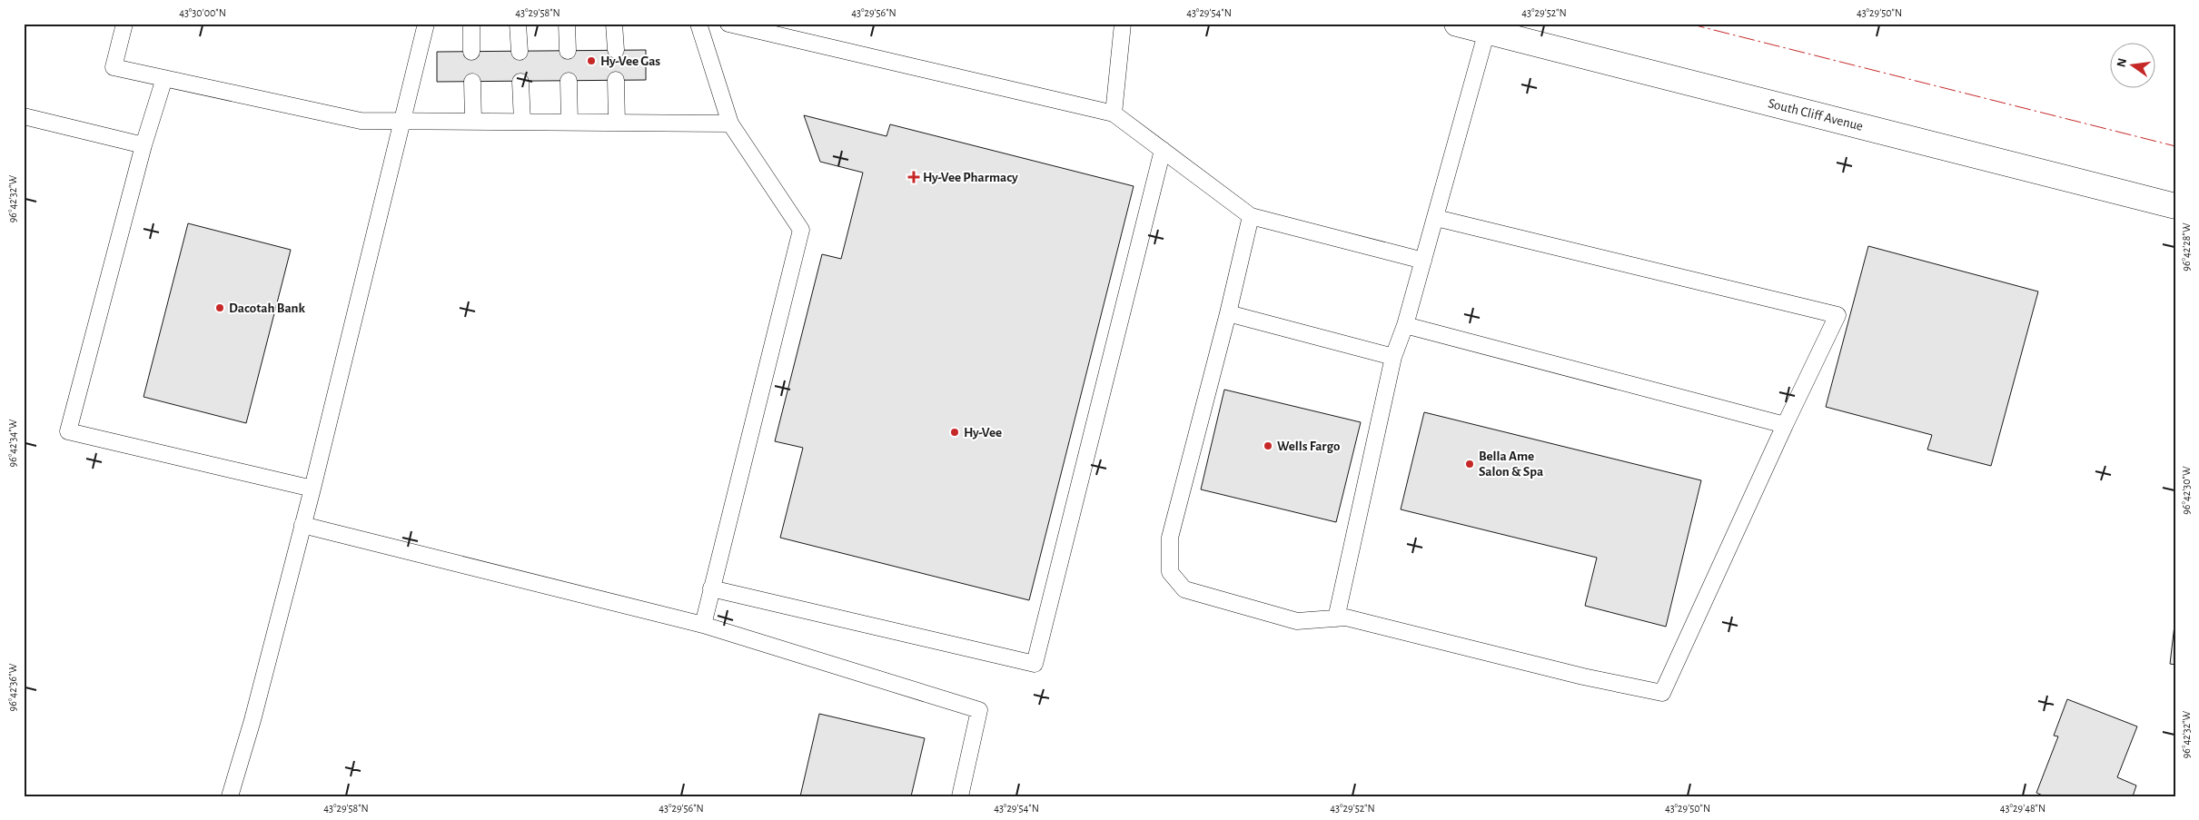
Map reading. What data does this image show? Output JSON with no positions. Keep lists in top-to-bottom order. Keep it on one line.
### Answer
{"streets":{"main road":["South Cliff Avenue"]},"places":{"other":["Hy-Vee Gas","Dacotah Bank","Hy-Vee","Wells Fargo","Bella Ame Salon & Spa"],"health":["Hy-Vee Pharmacy"]},"north":"left","coordinates":["43°30'00\"N","43°29'58\"N","43°29'56\"N","43°29'54\"N","43°29'52\"N","43°29'50\"N","96°42'32\"W","96°42'28\"W","96°42'34\"W","96°42'30\"W","96°42'36\"W","43°29'48\"N"]}
